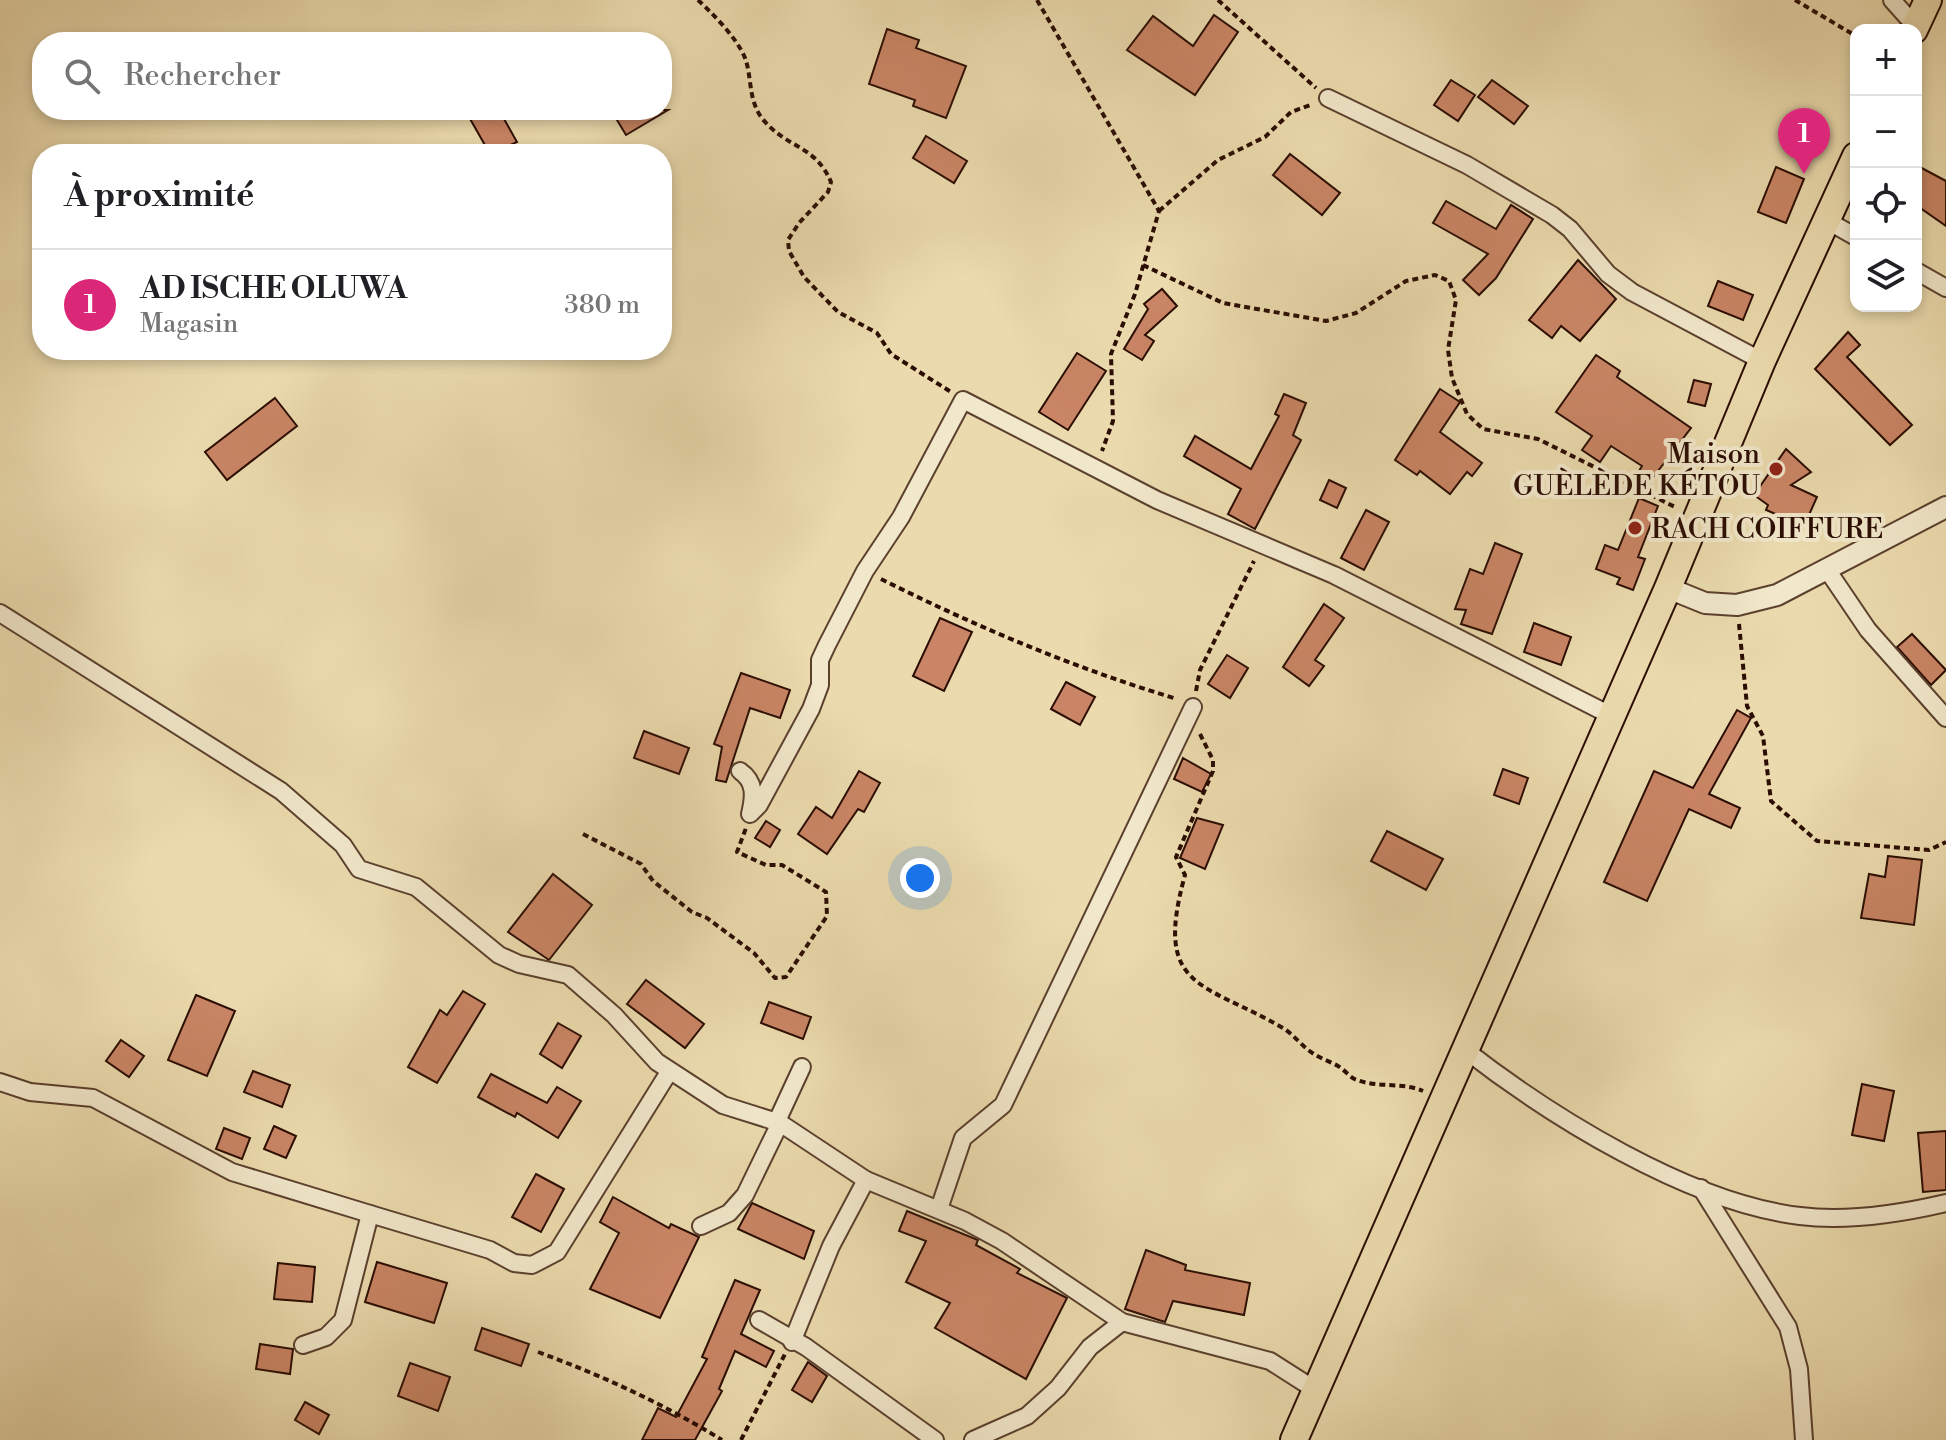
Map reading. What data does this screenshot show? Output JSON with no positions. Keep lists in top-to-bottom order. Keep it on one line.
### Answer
{"places":["Maison GUÈLÈDE KÉTOU","RACH COIFFURE"],"page":{"map_buttons":["+","−"],"search":"Rechercher","pins":"1","heading":"À proximité","list":[{"mark":"1","name":"AD ISCHE OLUWA","note":"Magasin","value":"380 m"}]}}
